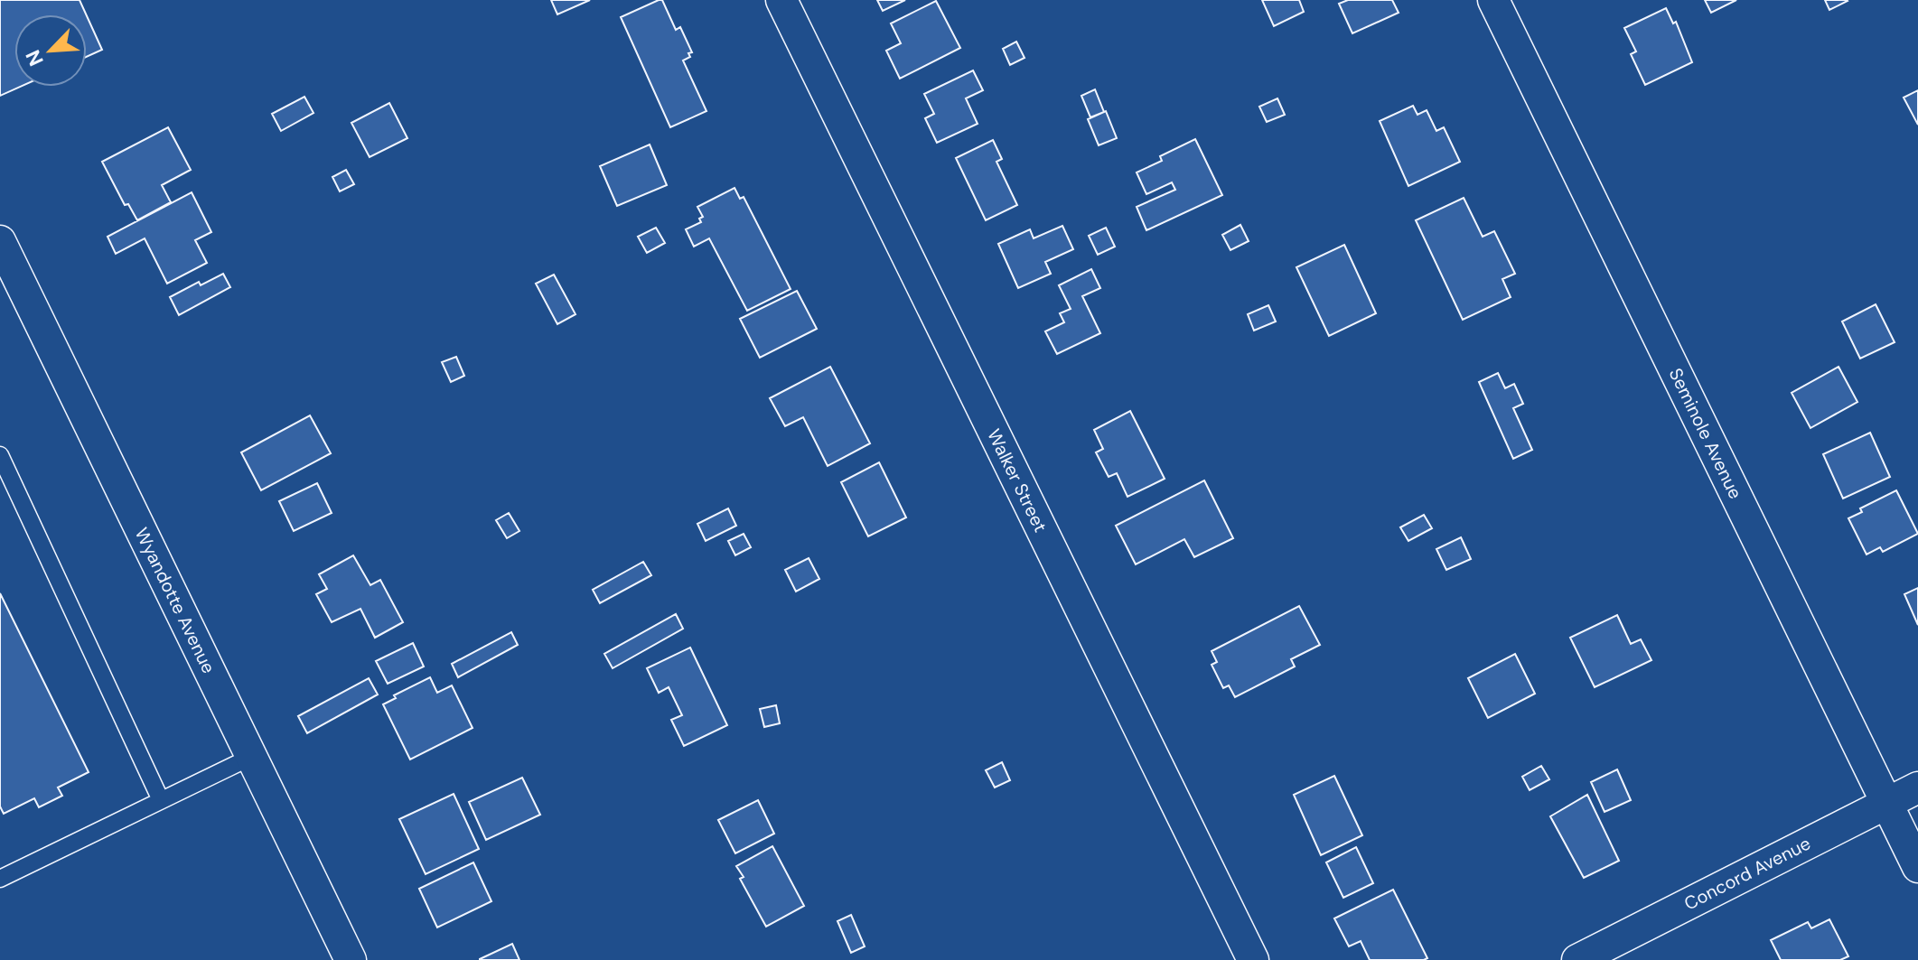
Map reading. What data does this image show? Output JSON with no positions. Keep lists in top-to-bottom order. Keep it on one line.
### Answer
{"streets":{"street":["Seminole Avenue","Walker Street","Wyandotte Avenue","Concord Avenue"]},"crossings":[["Seminole Avenue","Concord Avenue"]],"north":"bottom left"}
